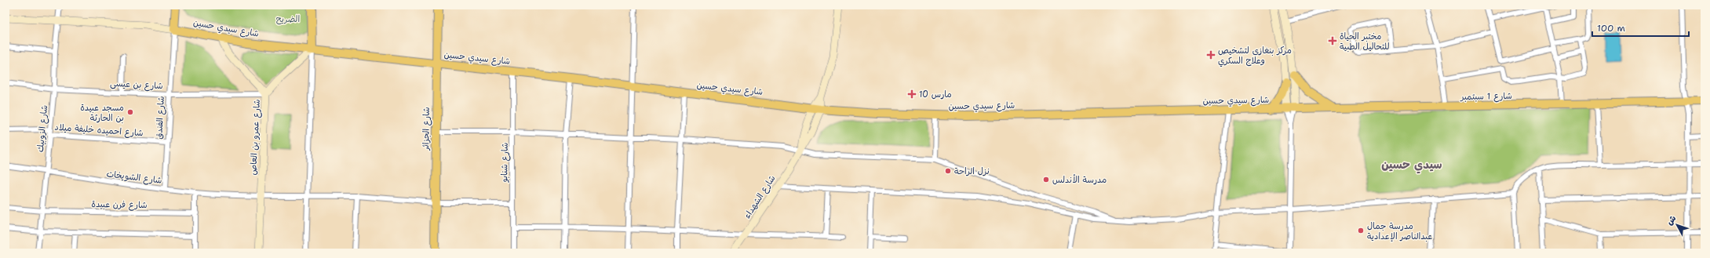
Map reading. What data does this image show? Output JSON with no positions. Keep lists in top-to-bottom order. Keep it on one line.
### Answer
{"streets":{"main road":["شارع سيدي حسين","شارع 1 سبتمبر","شارع الجزائر"],"street":["شارع بن عيسى","شارع الفندق","شارع الزوبيك","شارع احميده خليفة ميلاد","شارع عمرو بن العاص","شارع شنابو","شارع الشويخات","شارع الشهداء","شارع فرن عبيدة"]},"crossings":[["شارع سيدي حسين","شارع 1 سبتمبر"],["شارع سيدي حسين","شارع الفندق"],["شارع سيدي حسين","شارع الجزائر"],["شارع سيدي حسين","شارع عمرو بن العاص"],["شارع سيدي حسين","شارع شنابو"],["شارع سيدي حسين","شارع الشهداء"],["شارع بن عيسى","شارع الفندق"],["شارع بن عيسى","شارع الزوبيك"],["شارع بن عيسى","شارع عمرو بن العاص"],["شارع الفندق","شارع احميده خليفة ميلاد"],["شارع الفندق","شارع الشويخات"],["شارع الزوبيك","شارع احميده خليفة ميلاد"],["شارع الزوبيك","شارع الشويخات"],["شارع الزوبيك","شارع فرن عبيدة"],["شارع الجزائر","شارع الشويخات"],["شارع عمرو بن العاص","شارع الشويخات"],["شارع شنابو","شارع الشويخات"]],"districts":["سيدي حسين"],"parks":["الضريح"],"places":{"health":["مختبر الحياة للتحاليل الطبية","مركز بنغازي لتشخيص وعلاج السكري","10 مارس"],"other":["مسجد عبيدة بن الحارثة","نزل الراحة","مدرسة الأندلس","مدرسة جمال عبدالناصر الإعدادية"]},"scale_bar":"100 m","north":"top left"}
